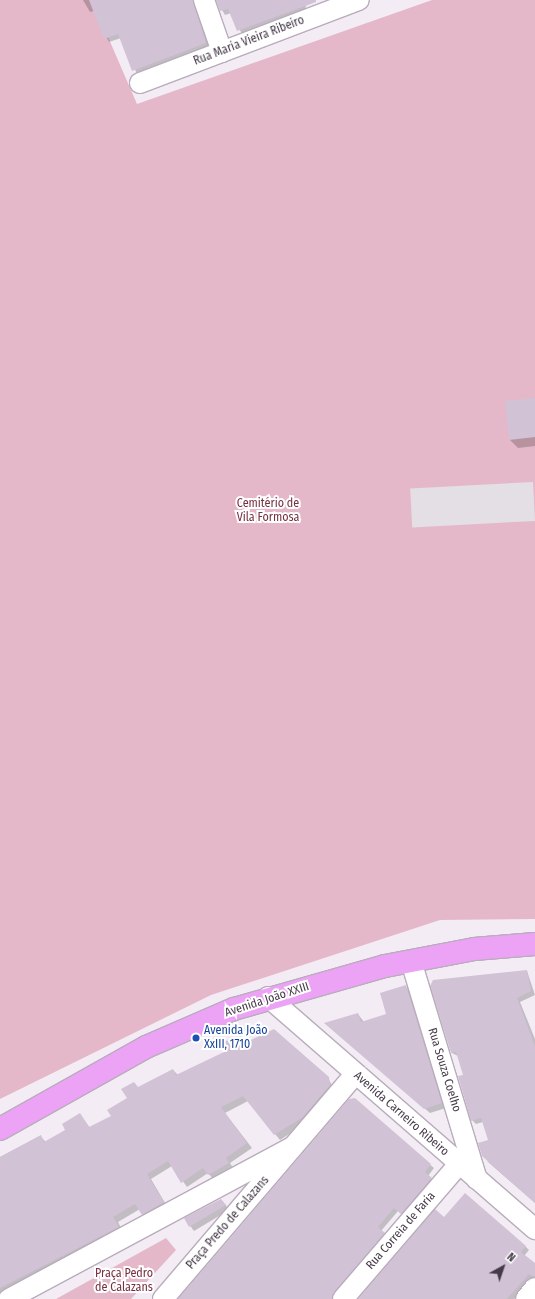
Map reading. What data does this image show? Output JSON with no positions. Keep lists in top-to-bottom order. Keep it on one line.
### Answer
{"streets":{"main road":["Avenida João XXIII"],"street":["Rua Maria Vieira Ribeiro","Rua Souza Coelho","Avenida Carneiro Ribeiro","Praça Predo de Calazans","Rua Correia de Faria"]},"crossings":[["Avenida João XXIII","Rua Souza Coelho"],["Avenida João XXIII","Avenida Carneiro Ribeiro"],["Rua Souza Coelho","Avenida Carneiro Ribeiro"],["Avenida Carneiro Ribeiro","Praça Predo de Calazans"],["Avenida Carneiro Ribeiro","Rua Correia de Faria"]],"parks":["Cemitério de Vila Formosa","Praça Pedro de Calazans"],"places":["Avenida João XxIII, 1710"],"north":"top right"}
